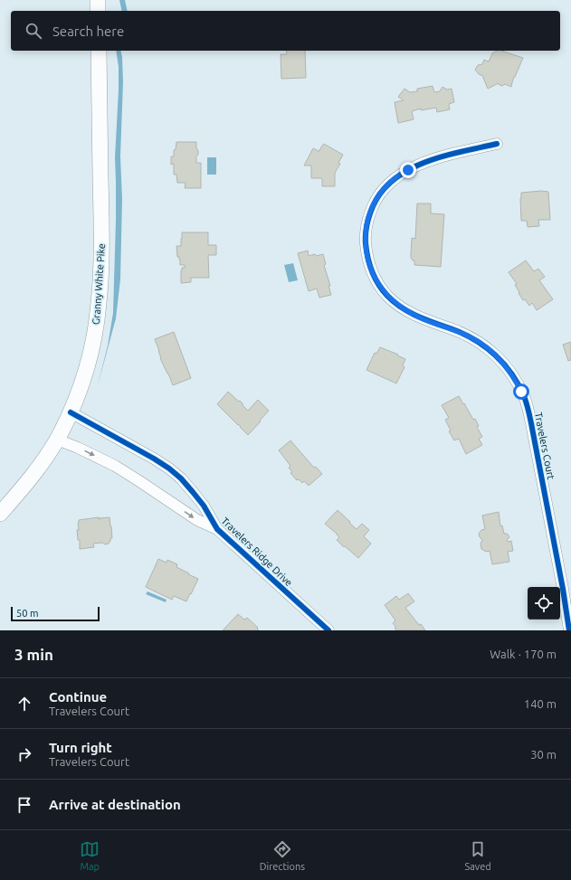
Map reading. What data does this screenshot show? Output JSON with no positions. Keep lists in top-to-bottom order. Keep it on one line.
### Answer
{"streets":{"main road":["Granny White Pike"],"street":["Travelers Court","Travelers Ridge Drive"]},"crossings":[["Granny White Pike","Travelers Ridge Drive"]],"scale_bar":"50 m","page":{"search":"Search here","scale":"50 m","heading":["3 min","Walk · 170 m"],"list":[["Continue","Travelers Court","140 m"],["Turn right","Travelers Court","30 m"],"Arrive at destination"],"nav":["Map","Directions","Saved"]}}
